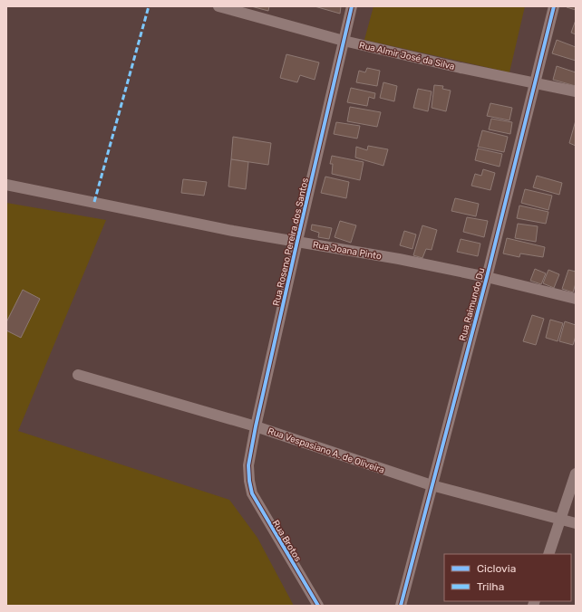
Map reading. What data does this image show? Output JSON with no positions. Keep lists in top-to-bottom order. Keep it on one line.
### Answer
{"streets":{"street":["Rua Almir José da Silva","Rua Roseno Pereira dos Santos","Rua Joana Pinto","Rua Raimundo Du","Rua Vespasiano A. de Oliveira","Rua Brotos"]},"crossings":[["Rua Almir José da Silva","Rua Roseno Pereira dos Santos"],["Rua Almir José da Silva","Rua Raimundo Du"],["Rua Roseno Pereira dos Santos","Rua Joana Pinto"],["Rua Roseno Pereira dos Santos","Rua Vespasiano A. de Oliveira"],["Rua Roseno Pereira dos Santos","Rua Brotos"],["Rua Joana Pinto","Rua Raimundo Du"],["Rua Raimundo Du","Rua Vespasiano A. de Oliveira"]],"legend":["Ciclovia","Trilha"]}
